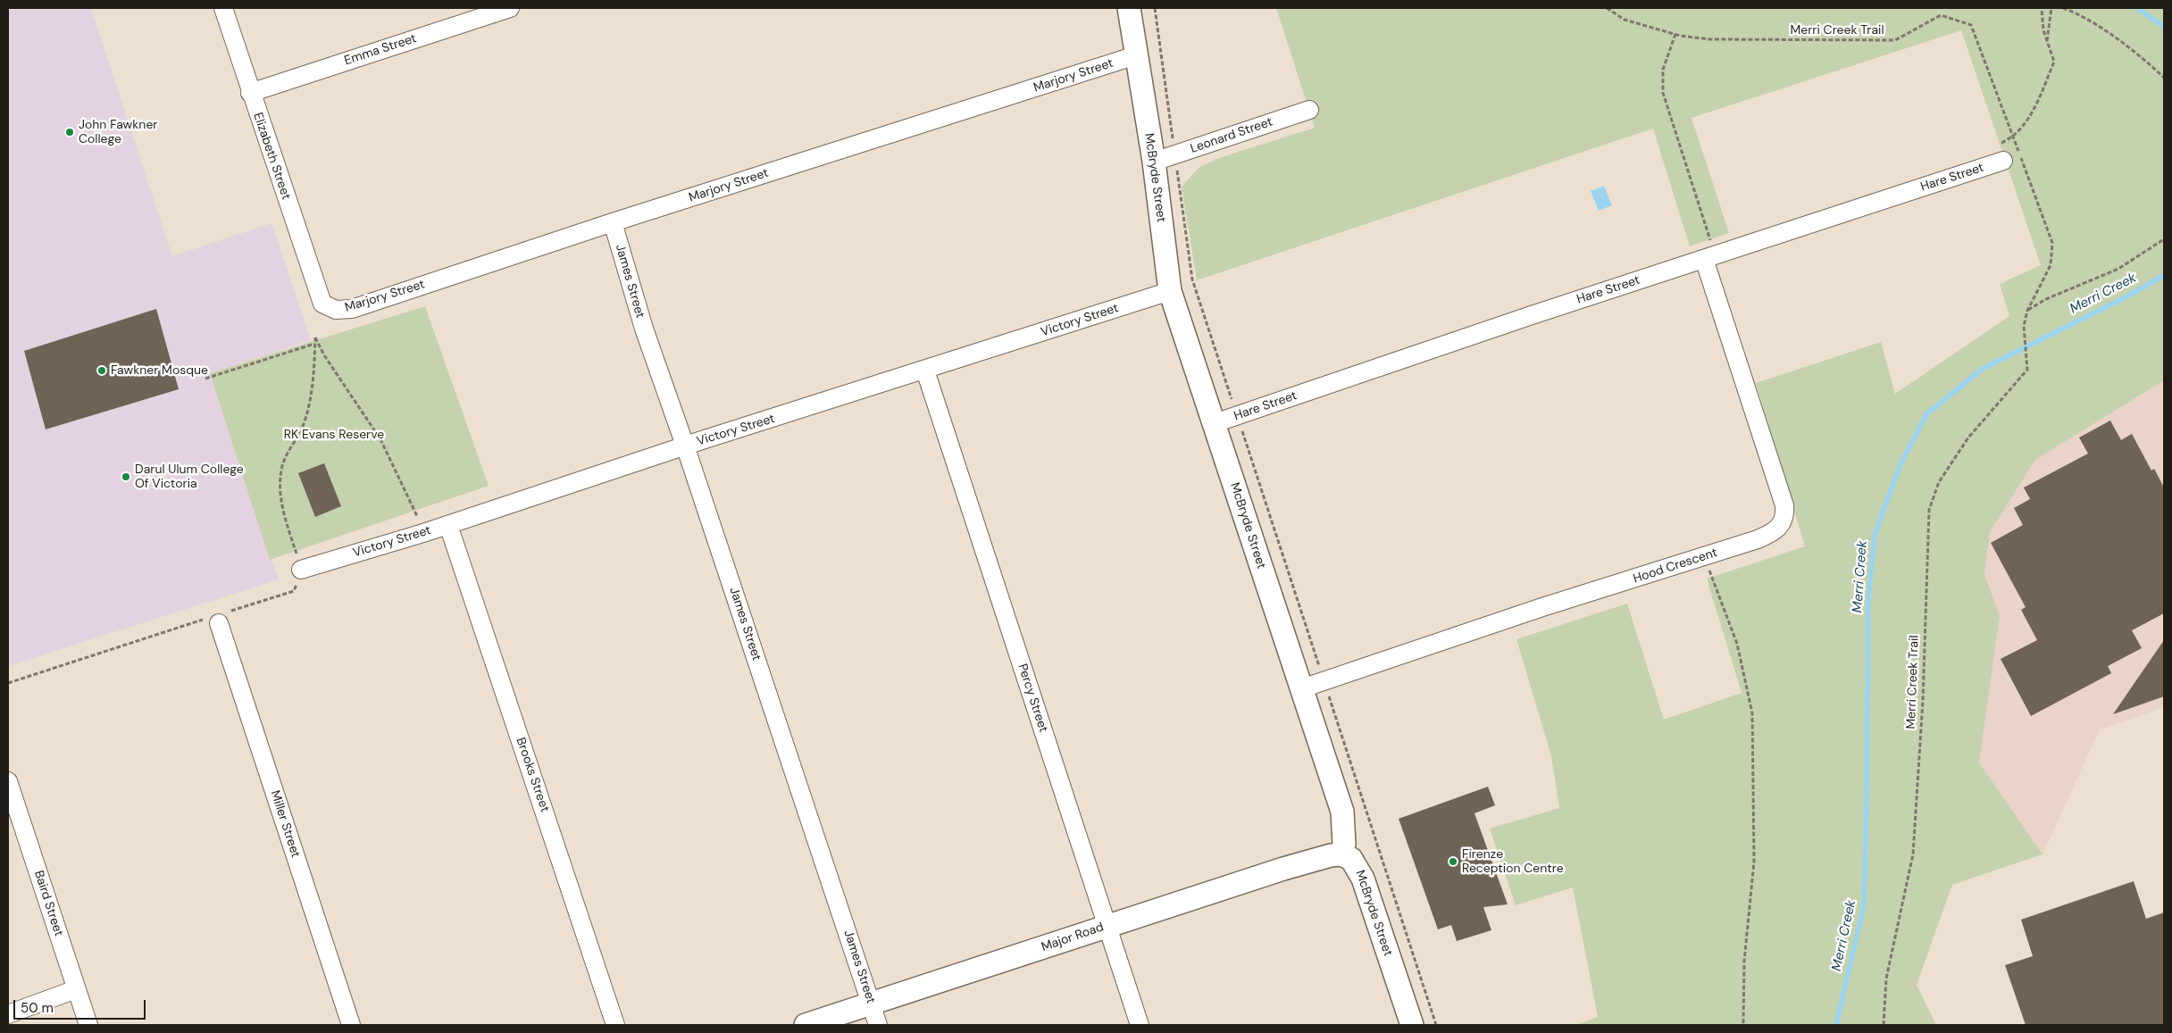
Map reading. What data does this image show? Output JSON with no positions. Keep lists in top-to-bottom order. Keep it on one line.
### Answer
{"streets":{"street":["Emma Street","Marjory Street","Leonard Street","Elizabeth Street","McBryde Street","Hare Street","James Street","Victory Street","Hood Crescent","Percy Street","Brooks Street","Miller Street","Baird Street","Major Road"],"path":["Merri Creek Trail"]},"crossings":[["Emma Street","Elizabeth Street"],["Marjory Street","Elizabeth Street"],["Marjory Street","McBryde Street"],["Marjory Street","James Street"],["Leonard Street","McBryde Street"],["McBryde Street","Hare Street"],["McBryde Street","Victory Street"],["McBryde Street","Hood Crescent"],["McBryde Street","Major Road"],["Hare Street","Hood Crescent"],["James Street","Victory Street"],["James Street","Major Road"],["Victory Street","Percy Street"],["Victory Street","Brooks Street"],["Percy Street","Major Road"]],"water":["Merri Creek"],"parks":["RK Evans Reserve"],"places":["John Fawkner College","Fawkner Mosque","Darul Ulum College Of Victoria","Firenze Reception Centre"],"scale_bar":"50 m"}
